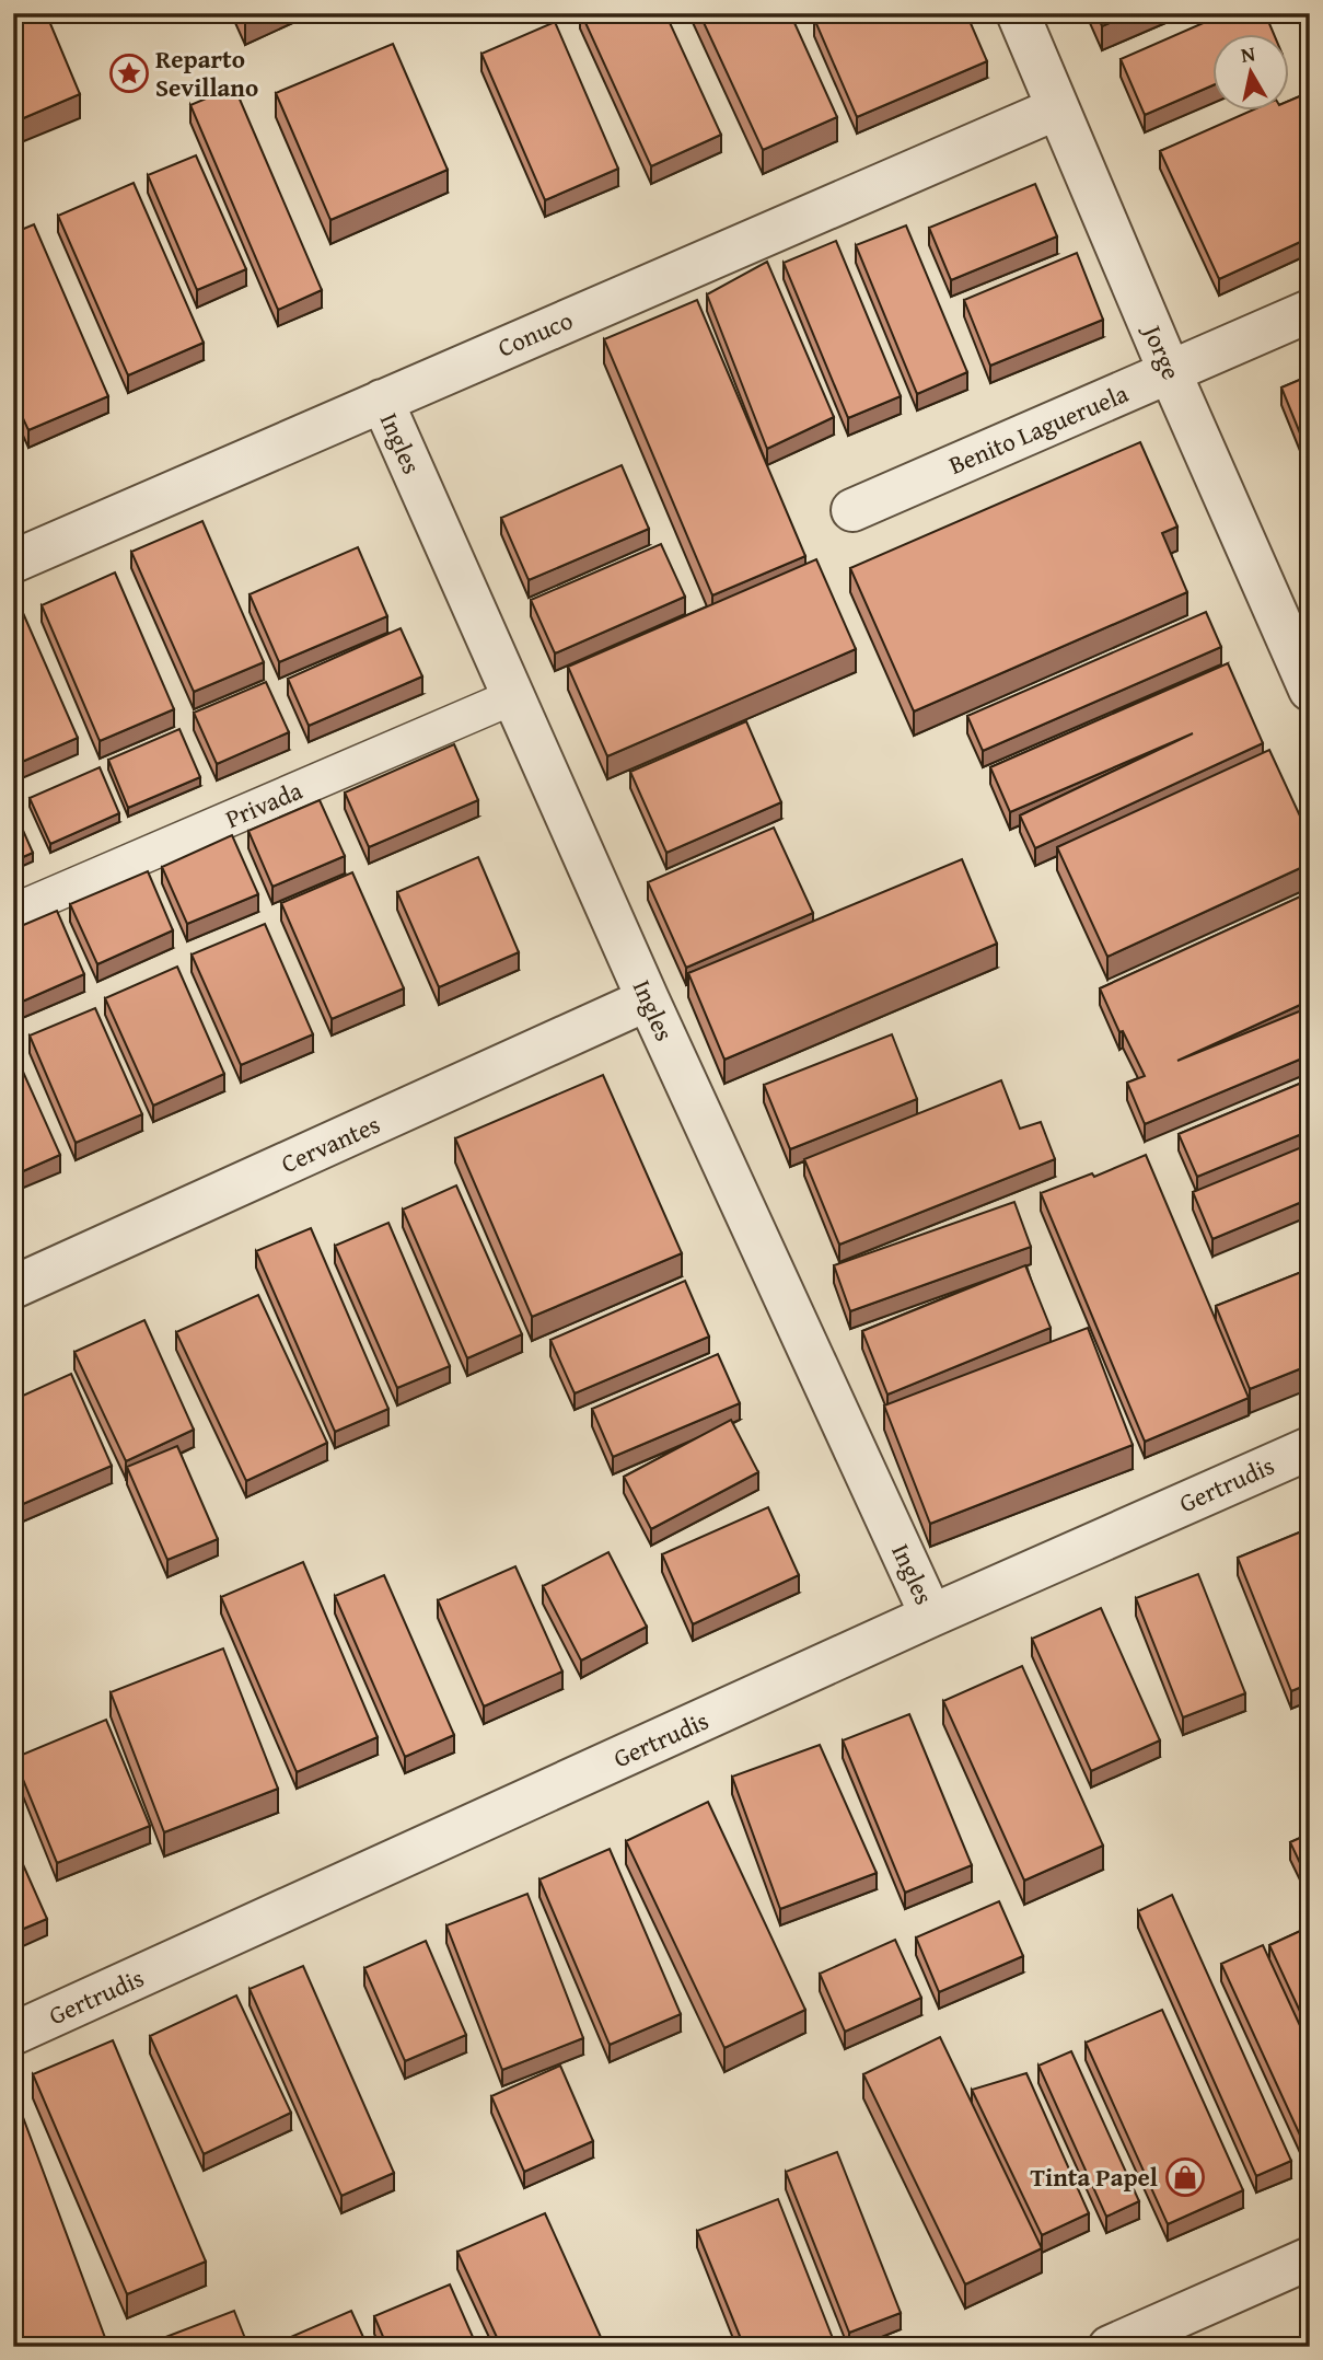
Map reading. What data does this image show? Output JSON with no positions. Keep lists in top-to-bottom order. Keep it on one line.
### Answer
{"streets":{"street":["Conuco","Jorge","Benito Lagueruela","Ingles","Cervantes","Gertrudis"],"lane":["Privada"]},"crossings":[["Conuco","Jorge"],["Conuco","Ingles"],["Jorge","Benito Lagueruela"],["Ingles","Privada"],["Ingles","Cervantes"],["Ingles","Gertrudis"]],"places":{"place":["Reparto Sevillano"],"shop":["Tinta Papel"]},"north":"top"}
